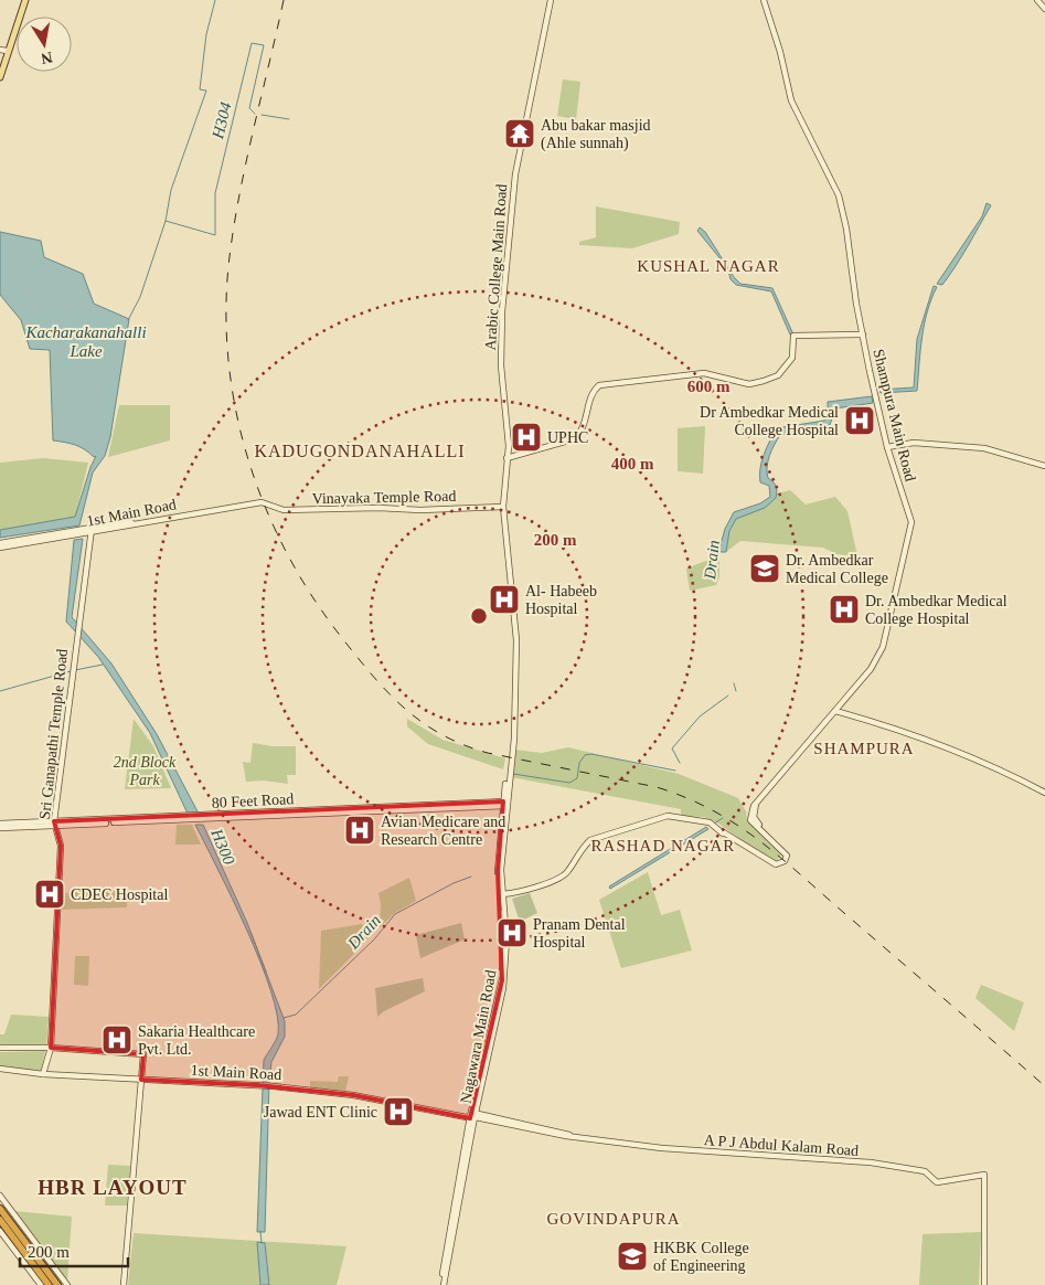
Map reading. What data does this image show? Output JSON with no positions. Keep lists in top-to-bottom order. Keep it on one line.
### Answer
{"streets":{"street":["Arabic College Main Road","Shampura Main Road","Vinayaka Temple Road","1st Main Road","Sri Ganapathi Temple Road","80 Feet Road","Nagawara Main Road","A P J Abdul Kalam Road"]},"crossings":[["Arabic College Main Road","Vinayaka Temple Road"],["Arabic College Main Road","Nagawara Main Road"],["Shampura Main Road","Nagawara Main Road"],["Vinayaka Temple Road","1st Main Road"],["1st Main Road","Sri Ganapathi Temple Road"],["1st Main Road","Nagawara Main Road"],["1st Main Road","A P J Abdul Kalam Road"],["Sri Ganapathi Temple Road","80 Feet Road"],["80 Feet Road","Nagawara Main Road"],["Nagawara Main Road","A P J Abdul Kalam Road"]],"districts":["KUSHAL NAGAR","KADUGONDANAHALLI","SHAMPURA","RASHAD NAGAR","HBR LAYOUT","GOVINDAPURA"],"water":["H304","Kacharakanahalli Lake","Drain","H300"],"parks":["2nd Block Park"],"places":{"temple":["Abu bakar masjid (Ahle sunnah)"],"hospital":["Dr Ambedkar Medical College Hospital","UPHC","Al- Habeeb Hospital","Dr. Ambedkar Medical College Hospital","Avian Medicare and Research Centre","CDEC Hospital","Pranam Dental Hospital","Sakaria Healthcare Pvt. Ltd.","Jawad ENT Clinic"],"school or university":["Dr. Ambedkar Medical College","HKBK College of Engineering"]},"scale_bar":"200 m","north":"bottom","rings":["600 m","400 m","200 m"]}
